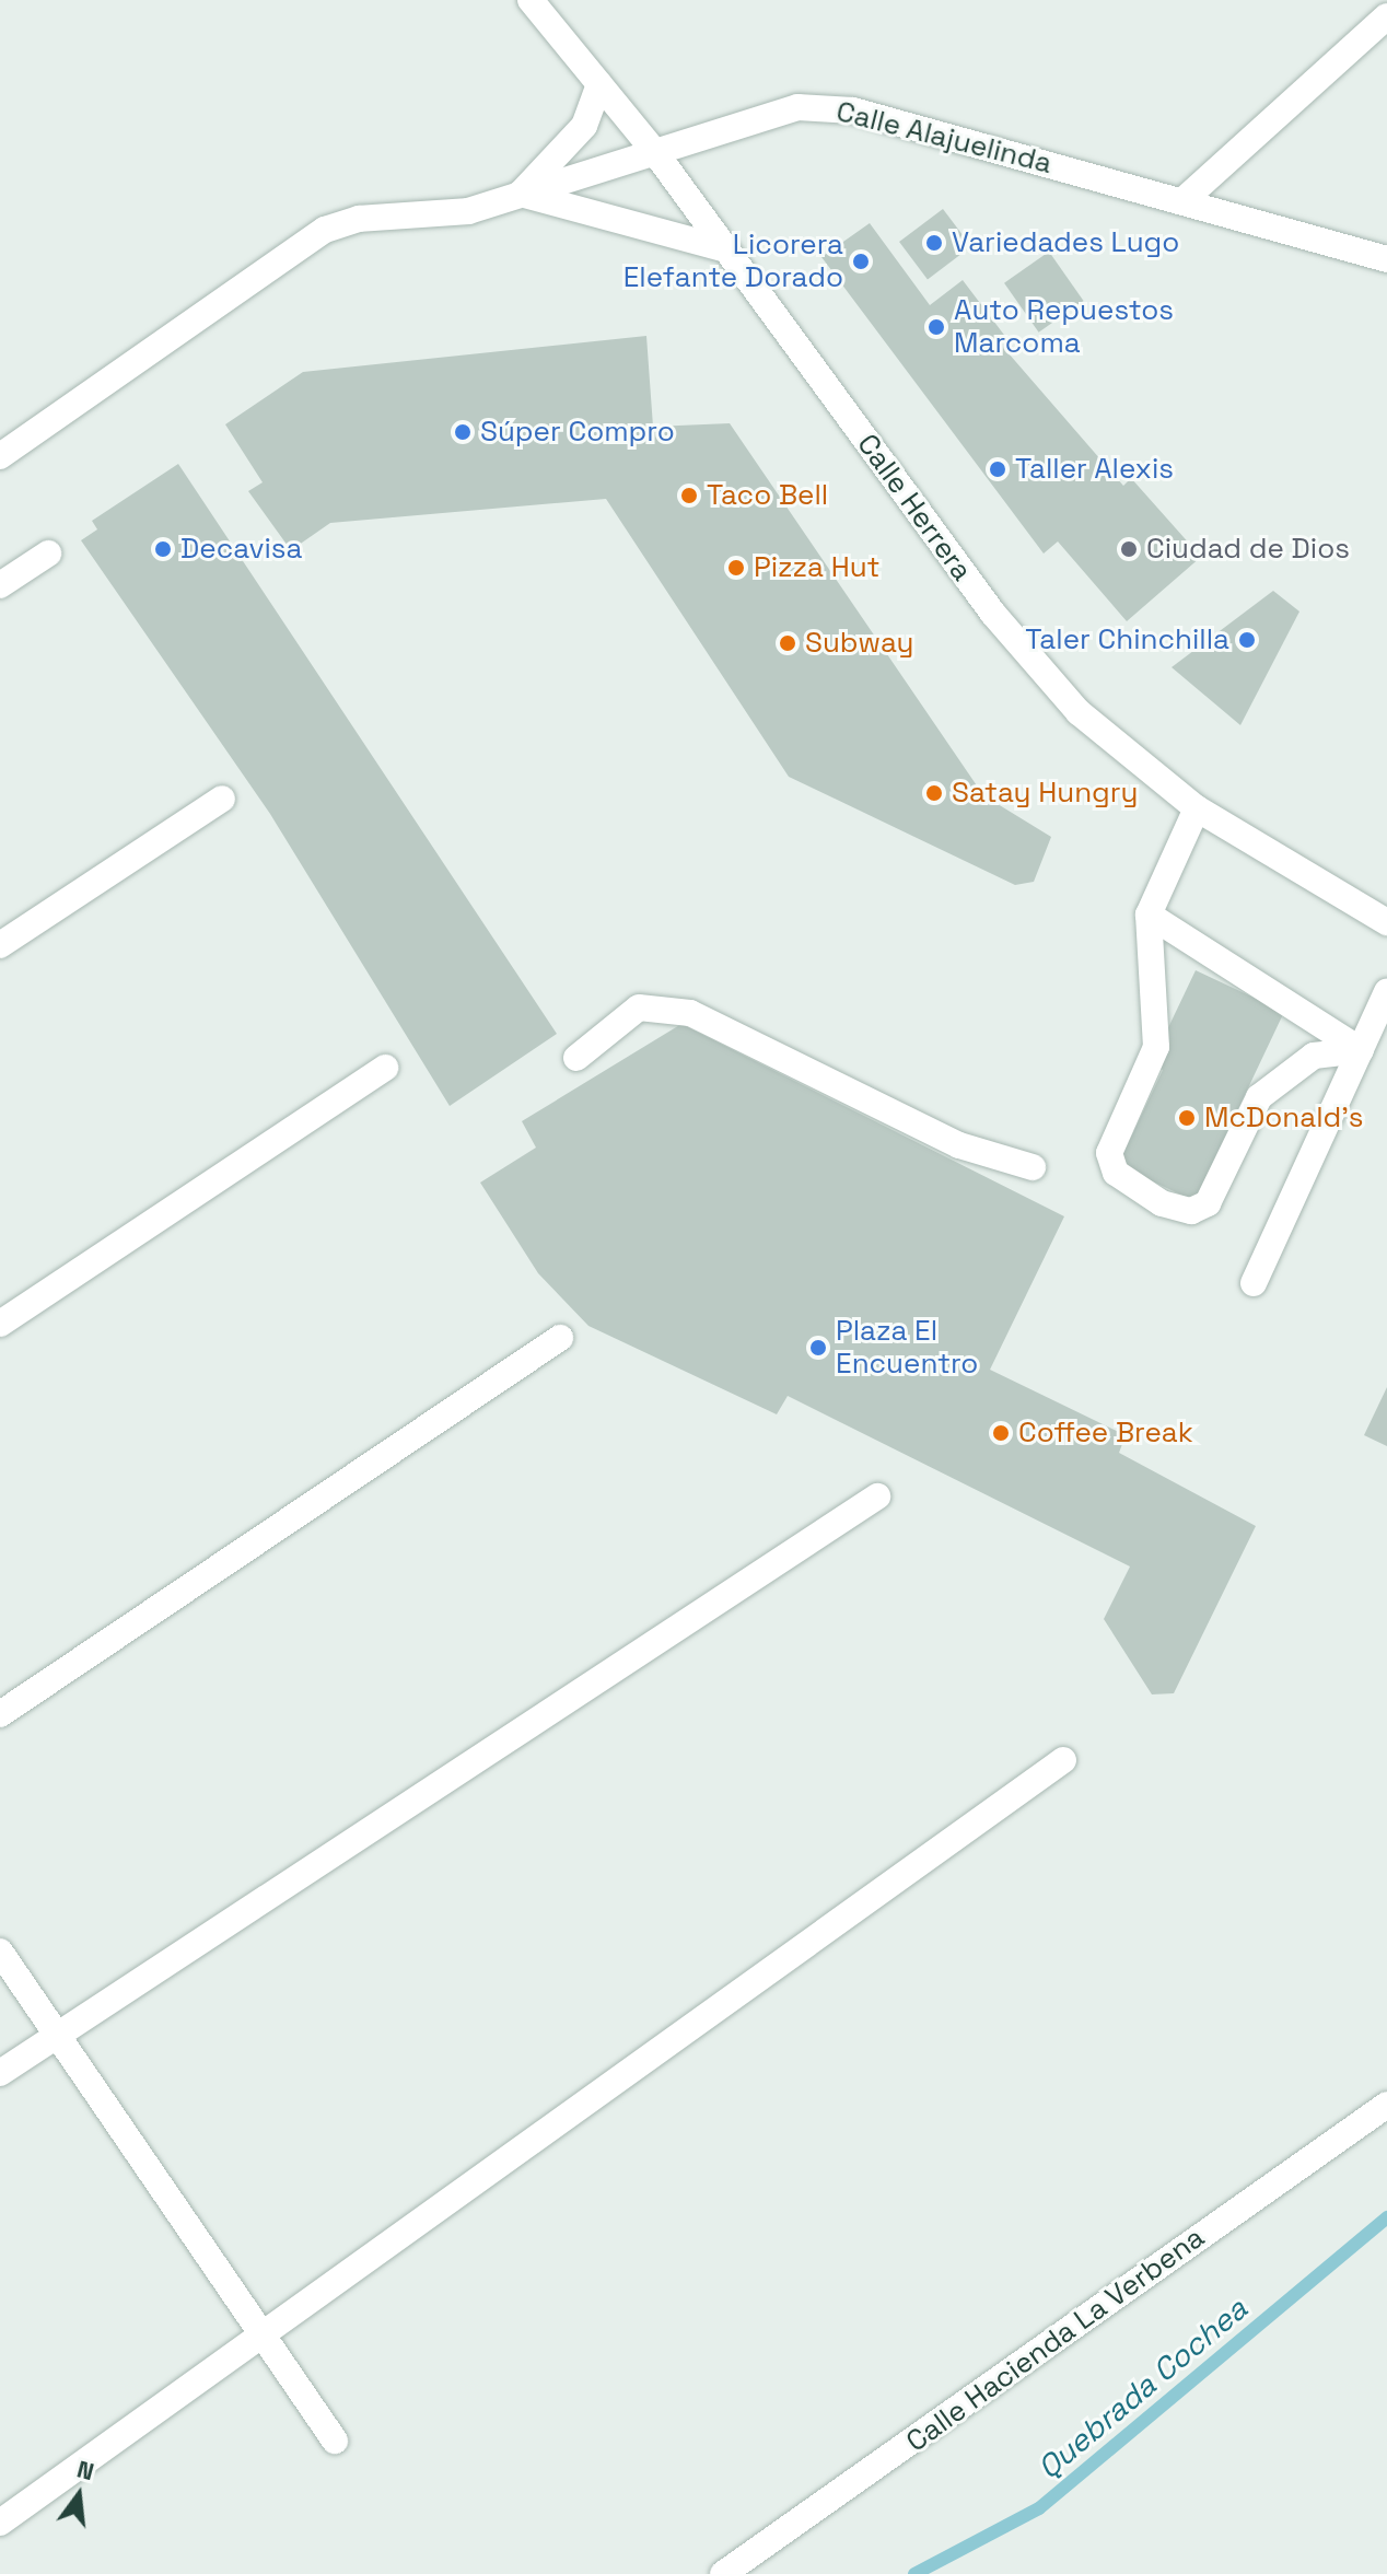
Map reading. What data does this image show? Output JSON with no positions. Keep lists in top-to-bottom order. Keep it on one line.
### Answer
{"streets":{"street":["Calle Alajuelinda","Calle Herrera","Calle Hacienda La Verbena"]},"crossings":[["Calle Alajuelinda","Calle Herrera"]],"water":["Quebrada Cochea"],"places":["Variedades Lugo","Licorera Elefante Dorado","Auto Repuestos Marcoma","Súper Compro","Taller Alexis","Taco Bell","Decavisa","Ciudad de Dios","Pizza Hut","Taler Chinchilla","Subway","Satay Hungry","McDonald's","Plaza El Encuentro","Coffee Break"],"north":"top"}
